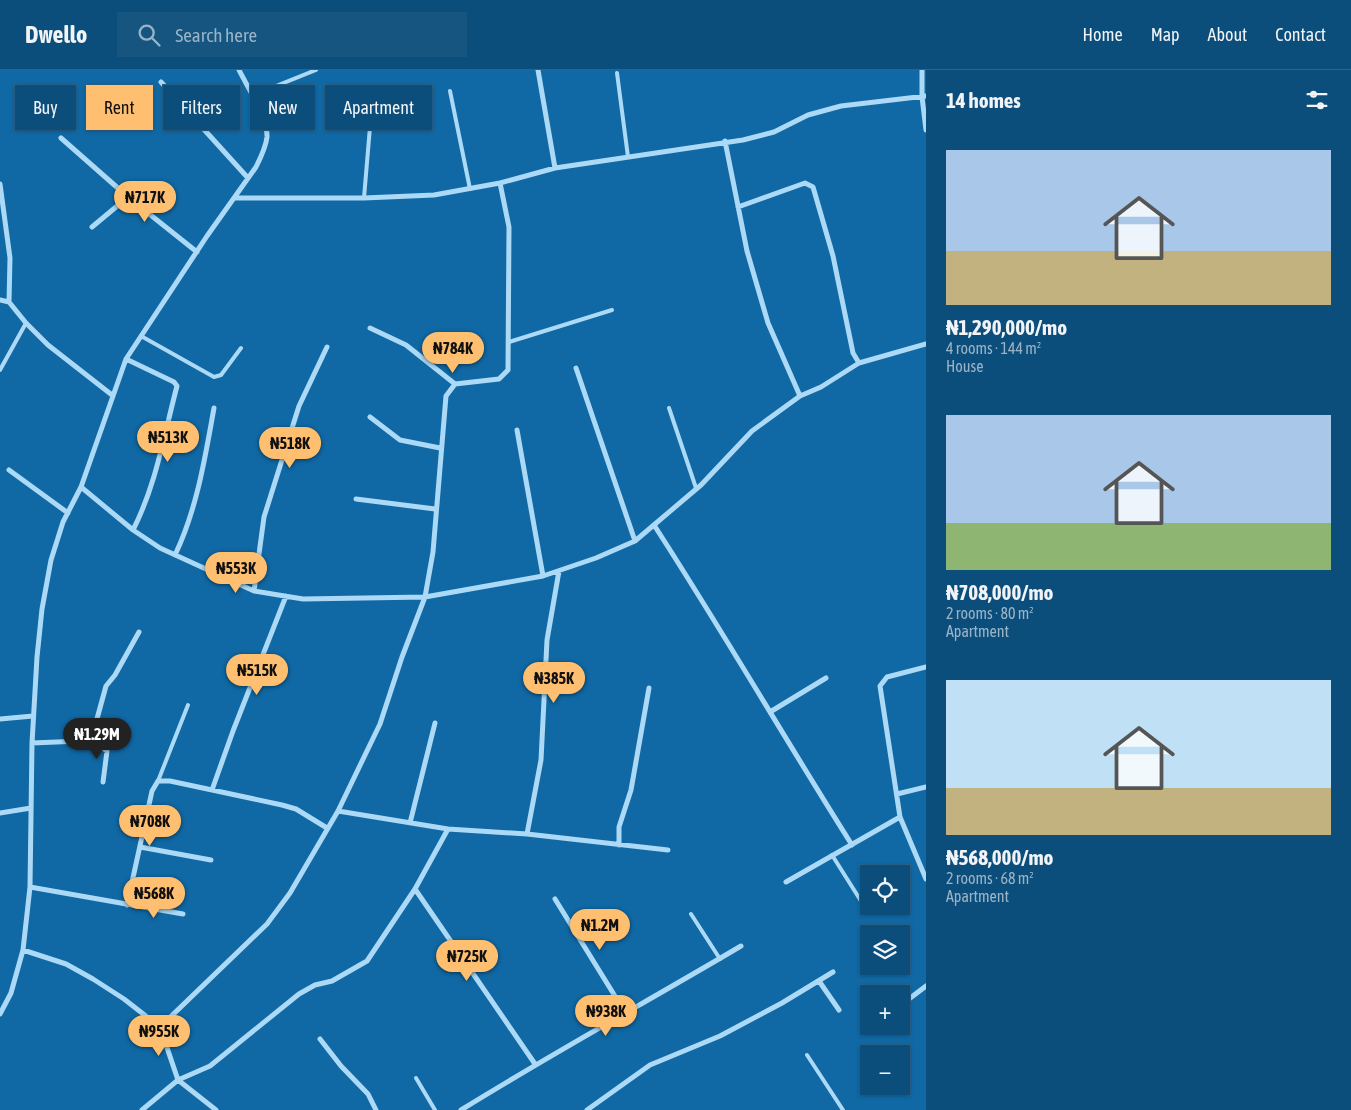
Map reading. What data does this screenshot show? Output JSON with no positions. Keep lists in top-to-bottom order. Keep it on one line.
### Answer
{"page":{"header":"Dwello","search":"Search here","nav":["Home","Map","About","Contact"],"heading":"14 homes","chip":["Buy","Rent","Filters","New","Apartment"],"list":[{"name":"₦1,290,000/mo","note":"4 rooms · 144 m² · House"},{"name":"₦708,000/mo","note":"2 rooms · 80 m² · Apartment"},{"name":"₦568,000/mo","note":"2 rooms · 68 m² · Apartment"}],"price":["₦717K","₦784K","₦513K","₦518K","₦553K","₦515K","₦385K","₦1.29M","₦708K","₦568K","₦1.2M","₦725K","₦938K","₦955K"],"map_buttons":["+","−"]}}
